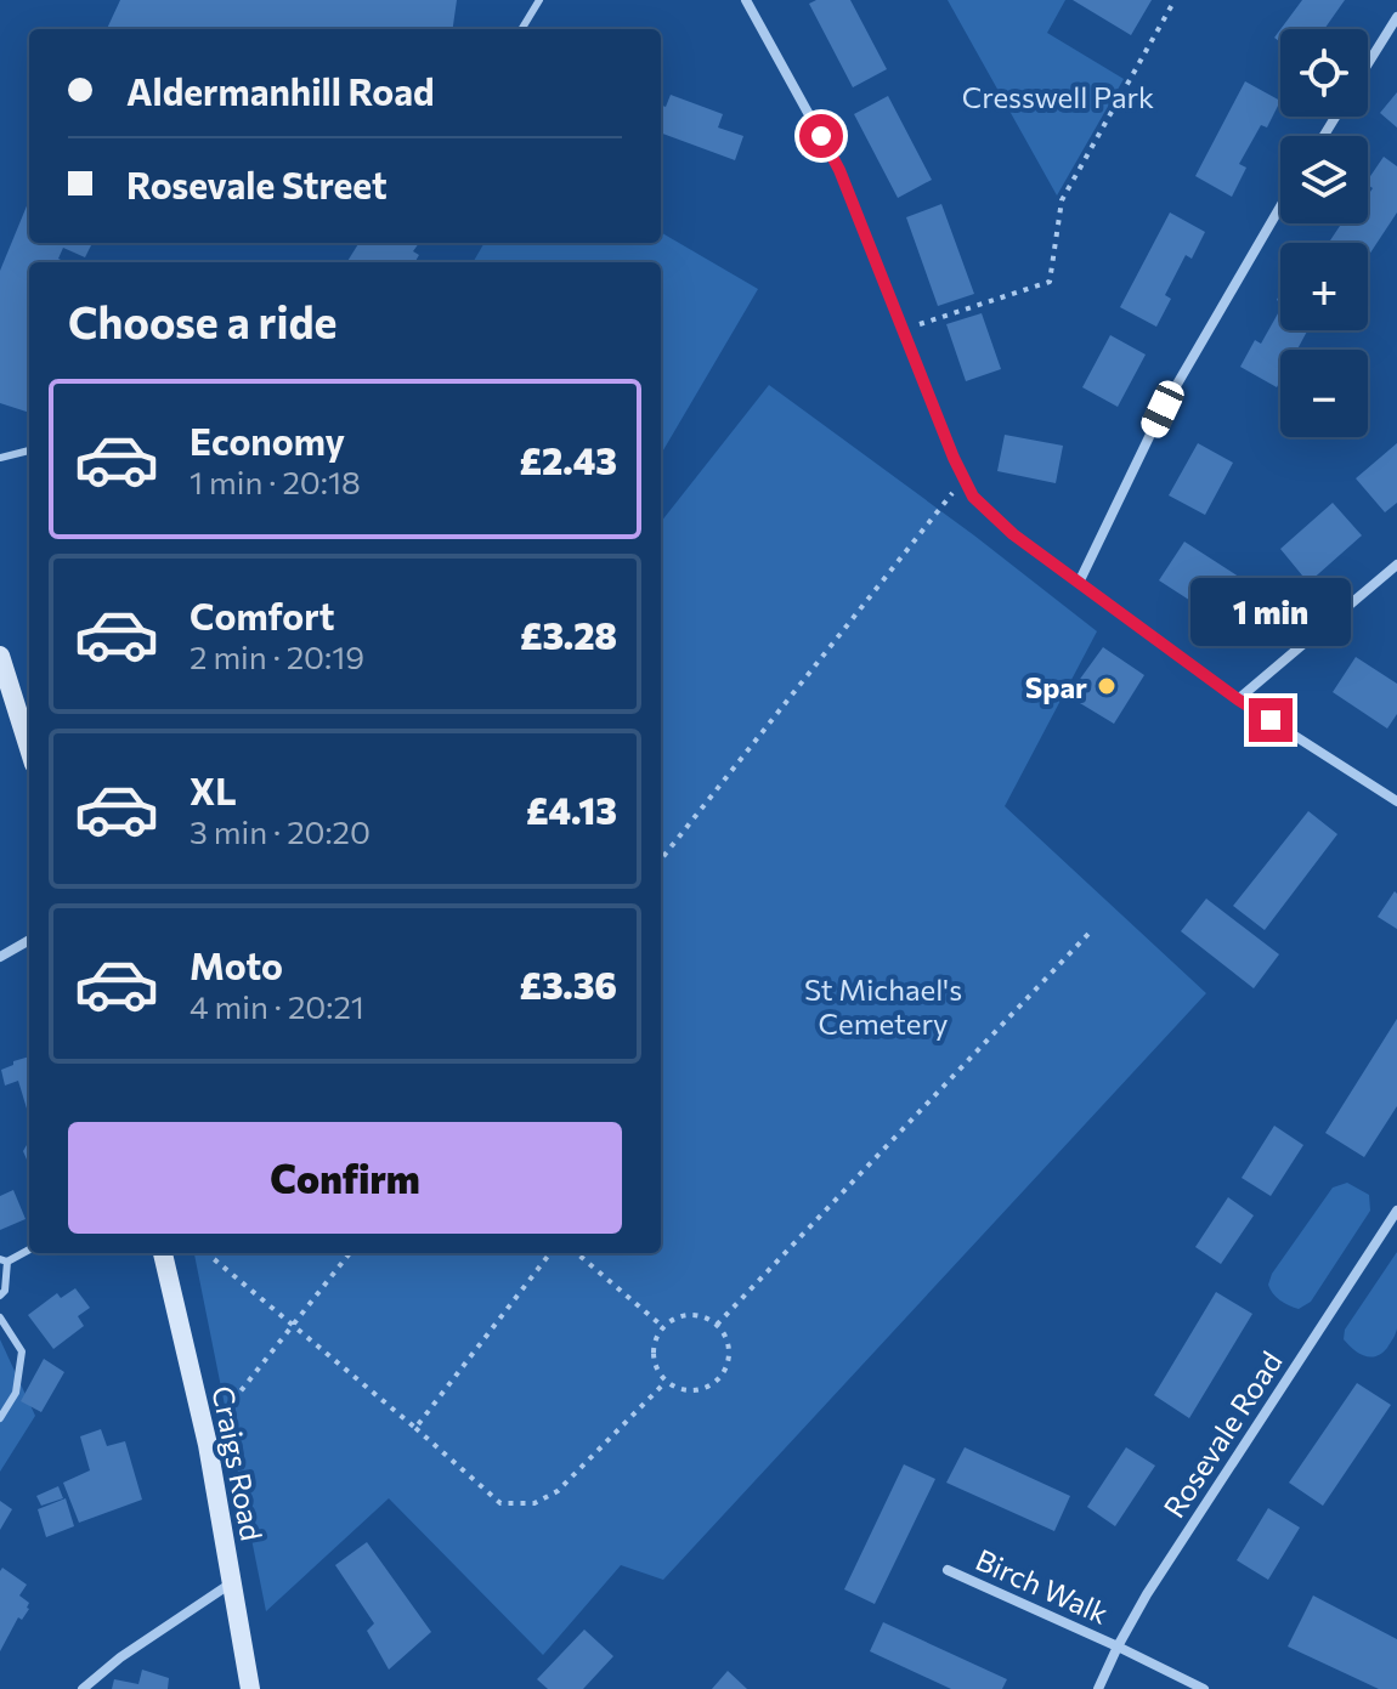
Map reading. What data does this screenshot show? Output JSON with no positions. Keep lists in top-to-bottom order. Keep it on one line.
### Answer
{"streets":{"street":["Rosevale Road","Craigs Road","Birch Walk"]},"crossings":[["Rosevale Road","Birch Walk"]],"parks":["Cresswell Park","St Michael's Cemetery"],"places":["Spar"],"page":{"map_buttons":["+","−"],"banner":["Aldermanhill Road","Rosevale Street"],"heading":"Choose a ride","list":[{"name":"Economy","note":"1 min · 20:18","value":"£2.43"},{"name":"Comfort","note":"2 min · 20:19","value":"£3.28"},{"name":"XL","note":"3 min · 20:20","value":"£4.13"},{"name":"Moto","note":"4 min · 20:21","value":"£3.36"}],"bubble":"1 min","buttons":"Confirm"}}
